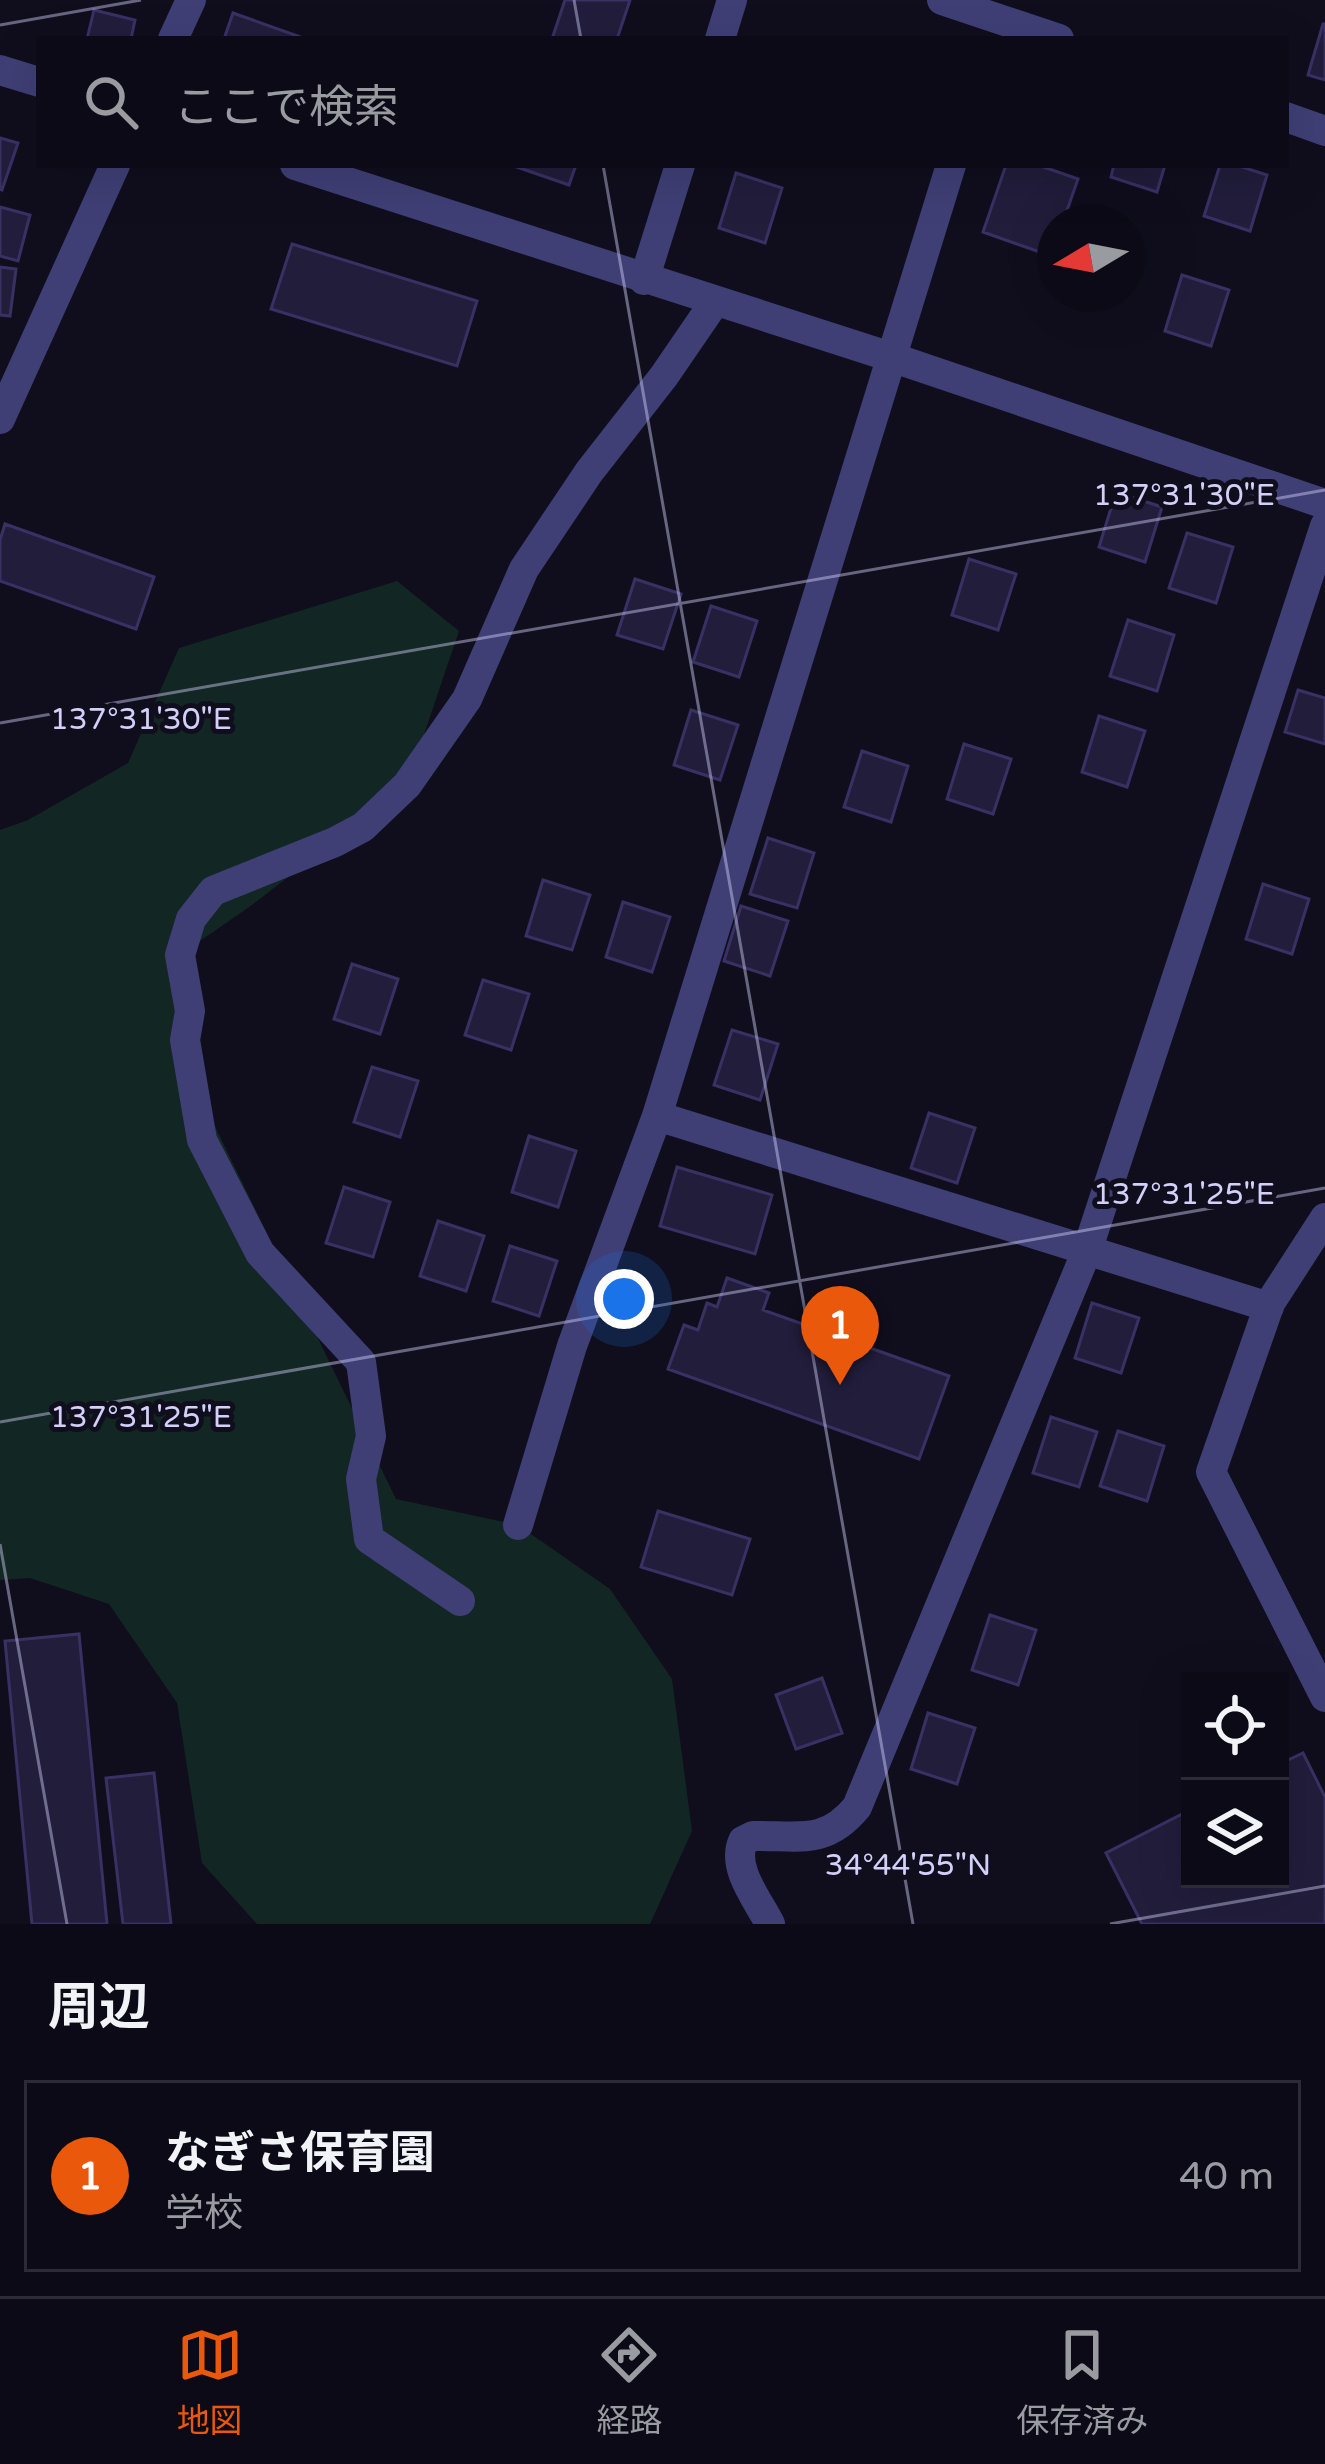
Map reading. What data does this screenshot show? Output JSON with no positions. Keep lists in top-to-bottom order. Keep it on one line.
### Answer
{"north":"left","page":{"search":"ここで検索","pins":"1","heading":"周辺","list":[{"mark":"1","name":"なぎさ保育園","note":"学校","value":"40 m"}],"nav":["地図","経路","保存済み"]},"coordinates":["137°31'30\"E","137°31'25\"E","34°44'55\"N"]}
